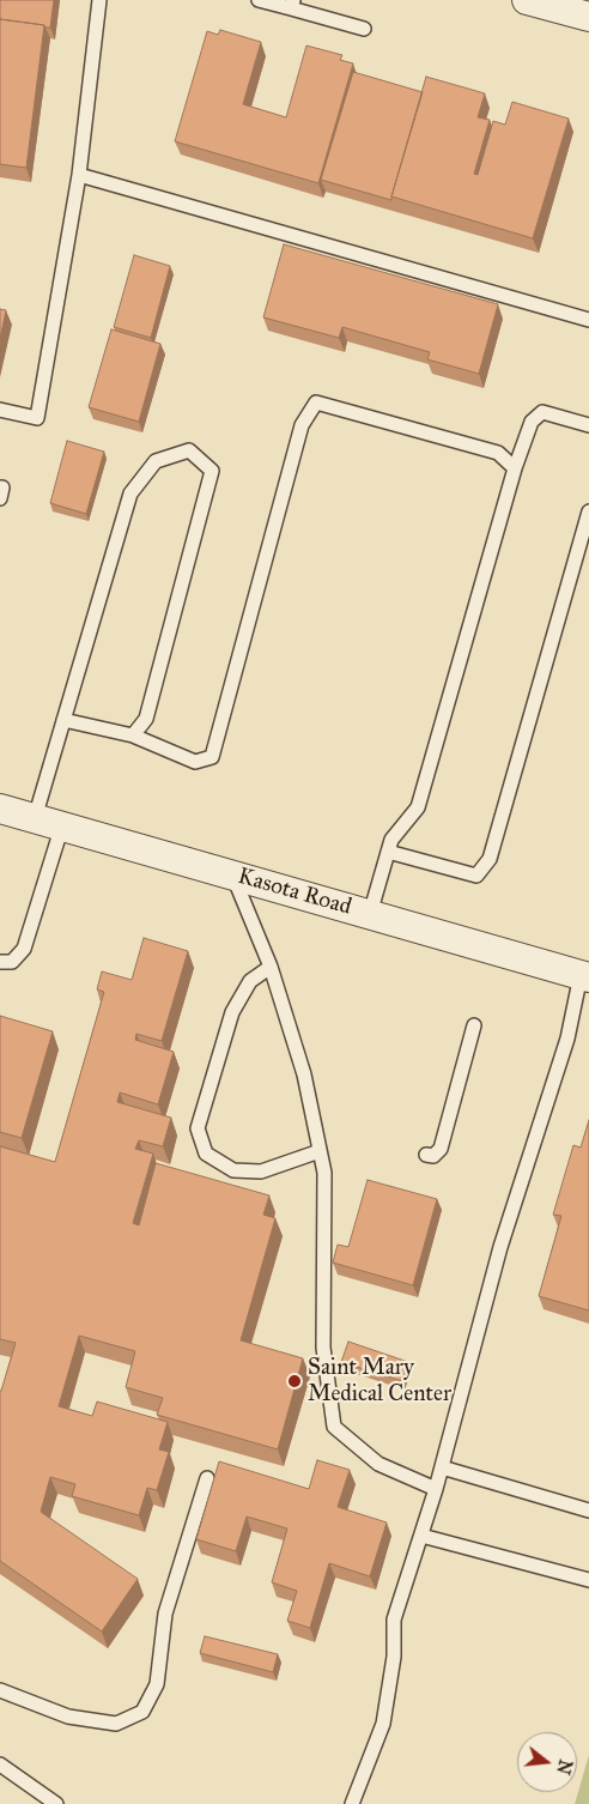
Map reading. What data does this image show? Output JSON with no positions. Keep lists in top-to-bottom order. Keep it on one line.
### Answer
{"streets":{"street":["Kasota Road"]},"places":["Saint Mary Medical Center"],"north":"right"}
